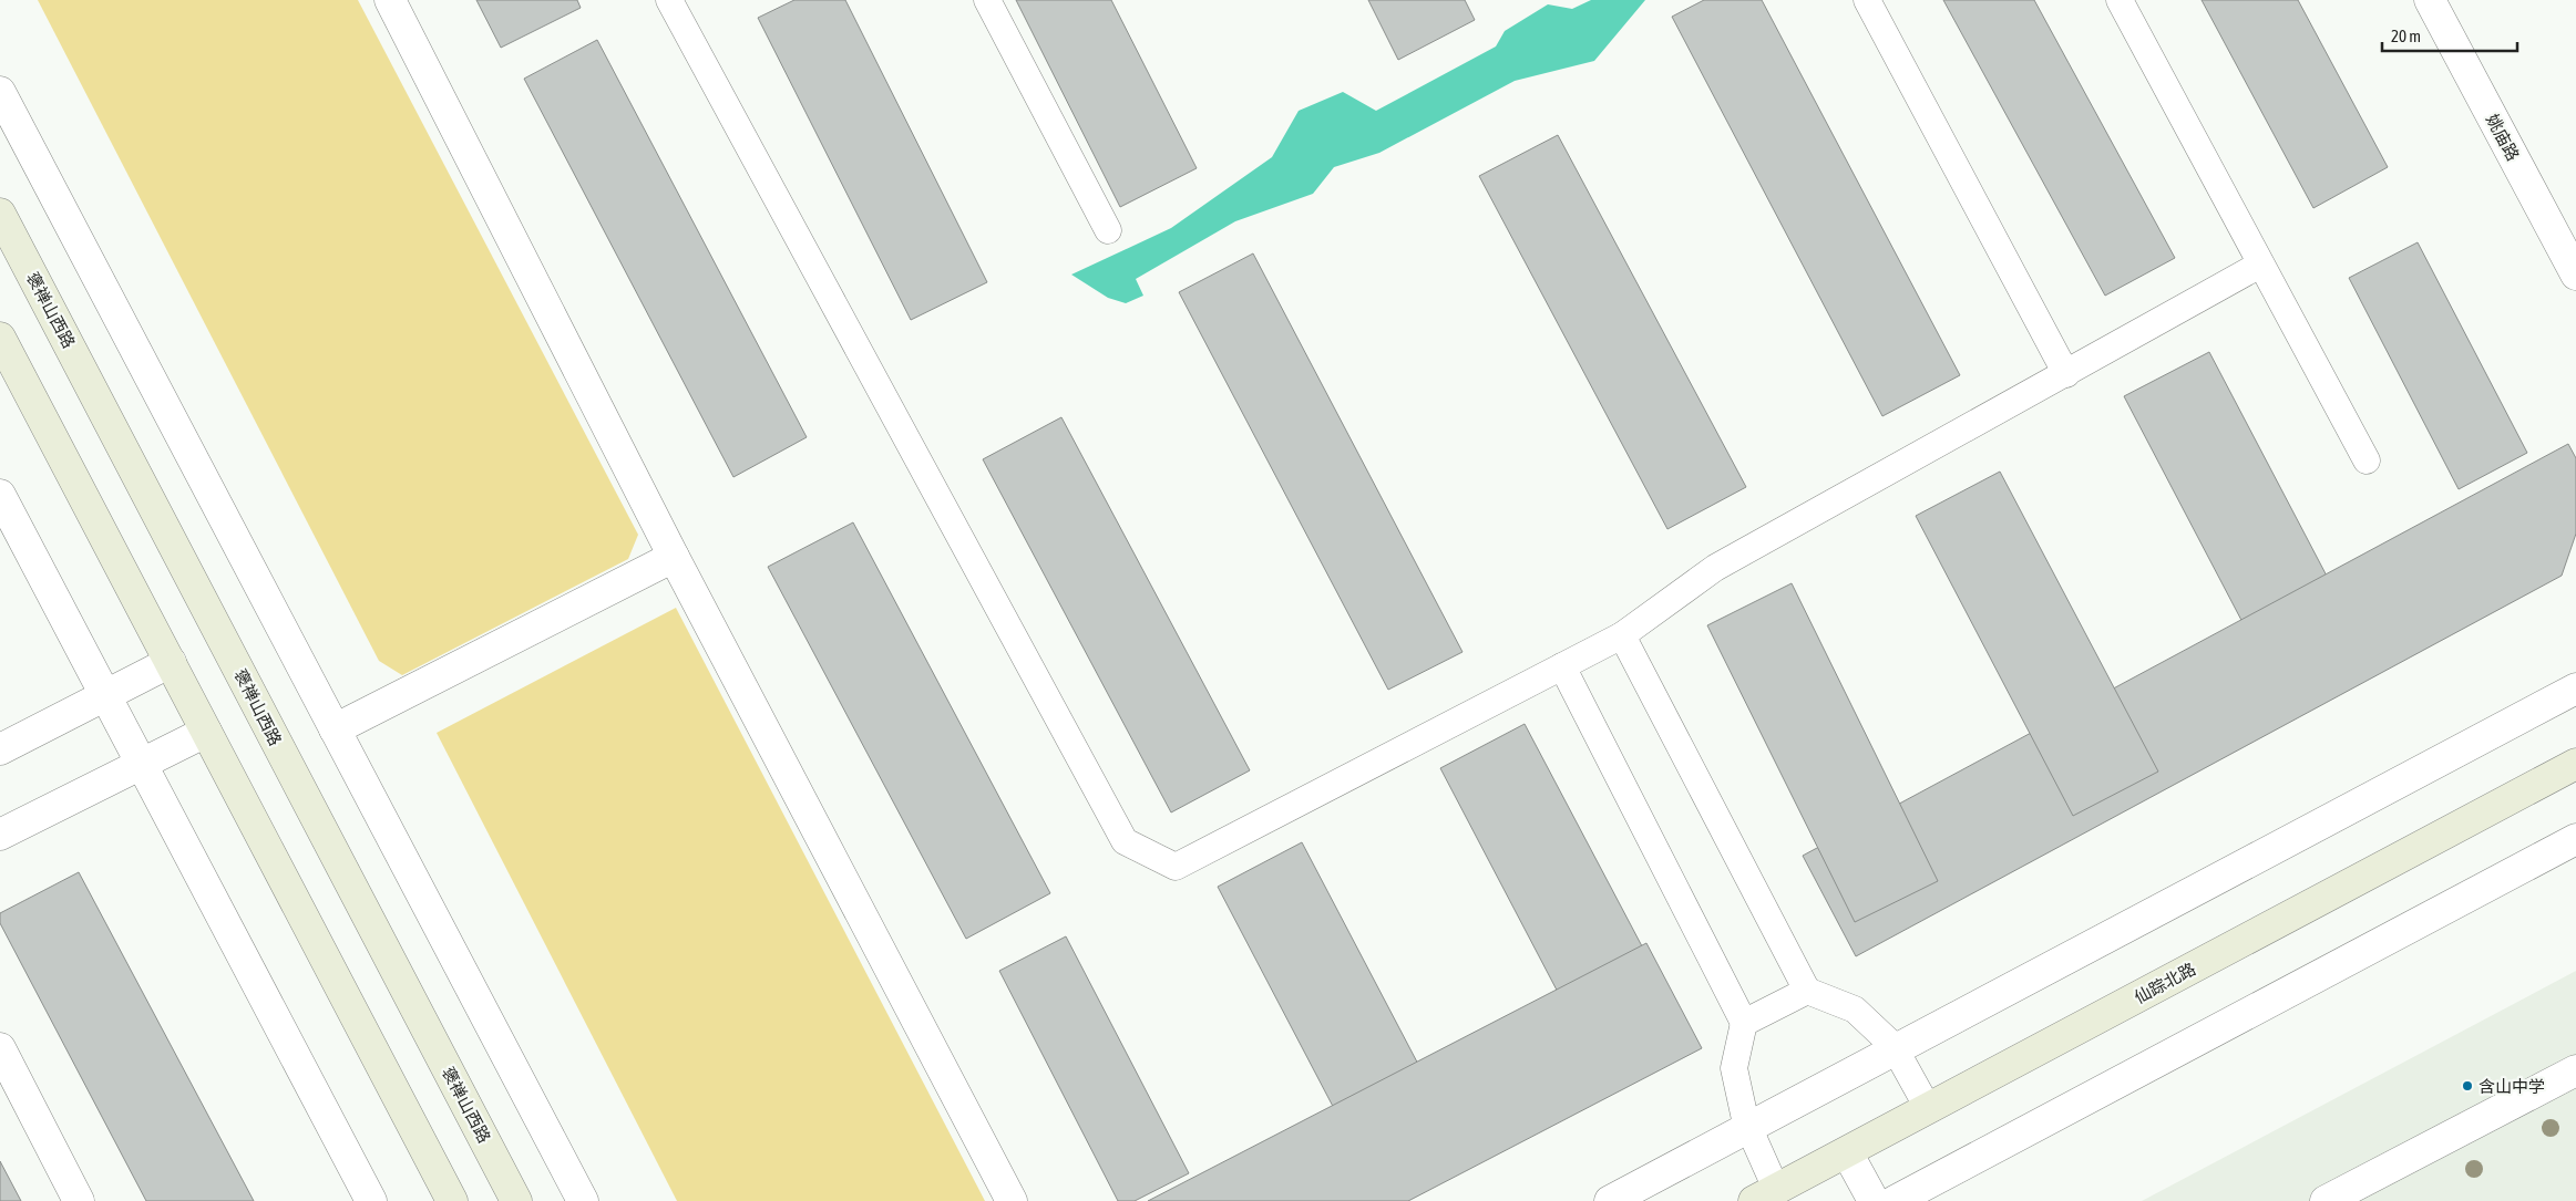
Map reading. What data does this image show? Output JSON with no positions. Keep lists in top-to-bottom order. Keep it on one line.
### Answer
{"streets":{"main road":["褒禅山西路","仙踪北路"],"street":["姚庙路"]},"places":["含山中学"],"scale_bar":"20 m"}
